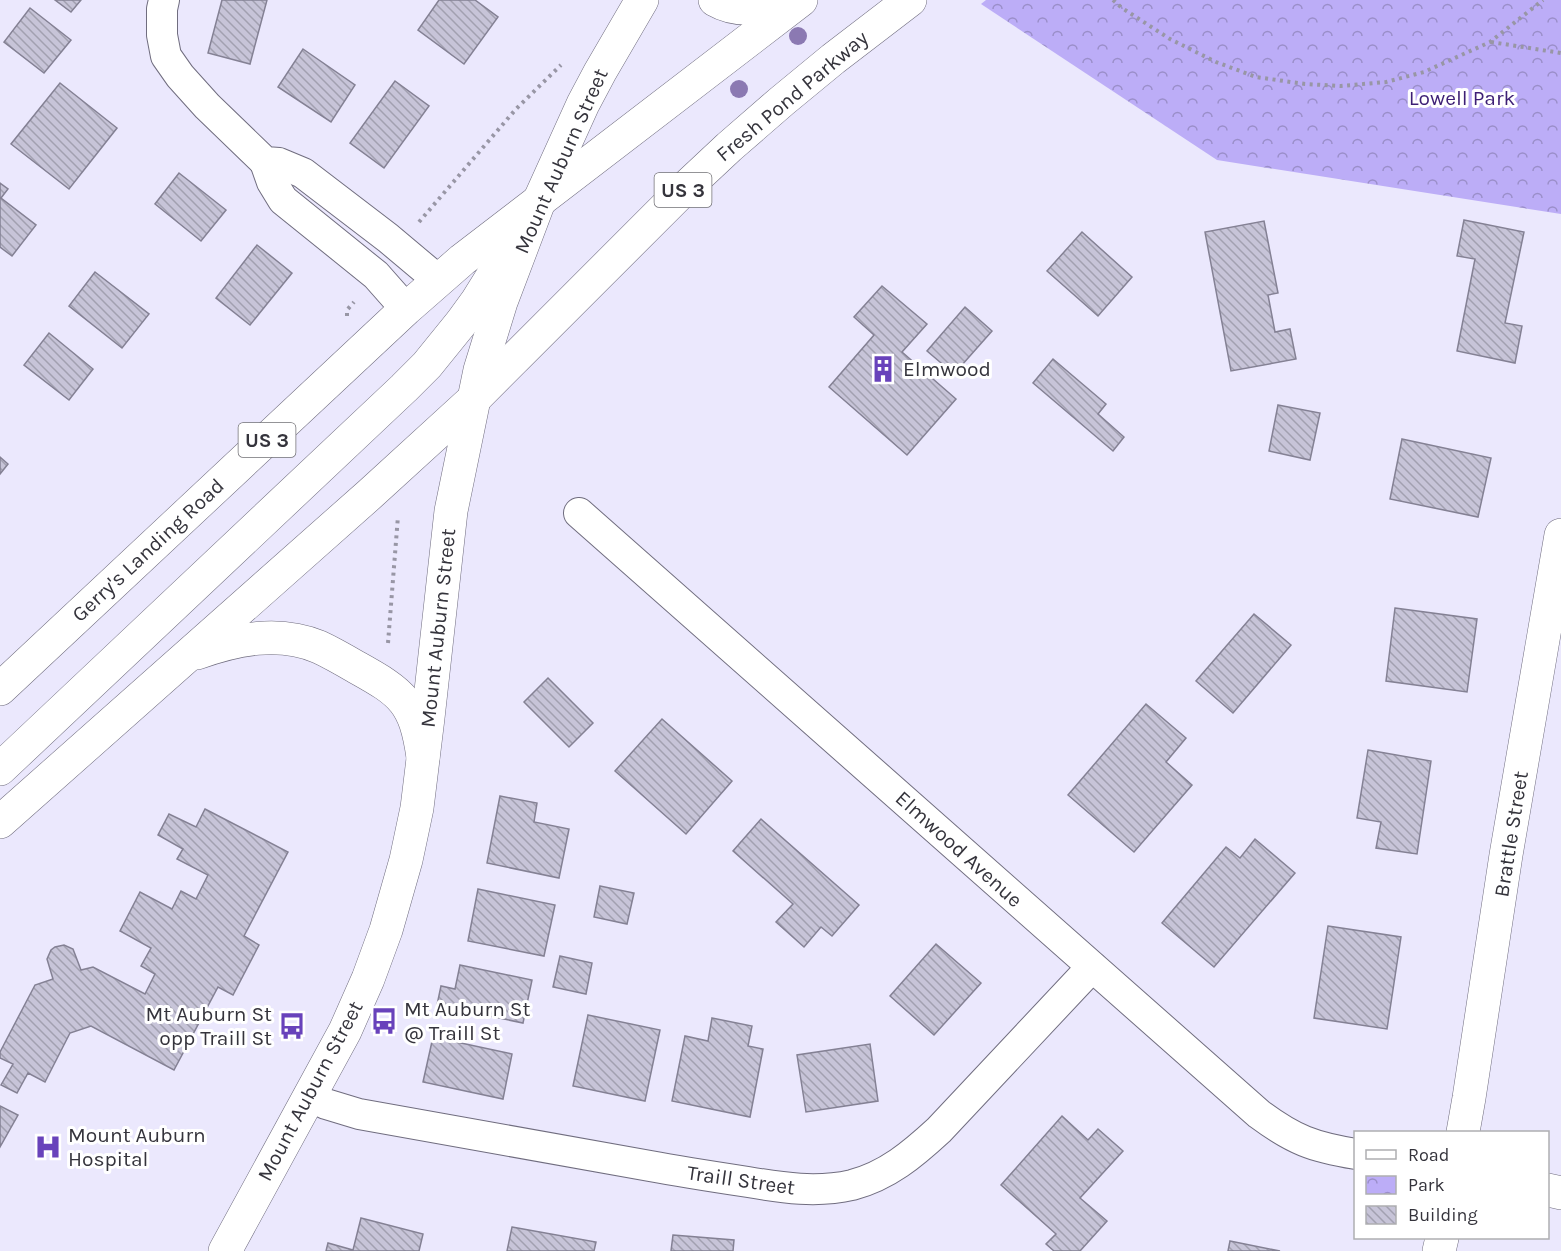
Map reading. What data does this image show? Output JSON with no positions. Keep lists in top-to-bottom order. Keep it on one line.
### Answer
{"streets":{"main road":["Fresh Pond Parkway","Mount Auburn Street","US 3","Gerry's Landing Road","Brattle Street"],"street":["Elmwood Avenue","Traill Street"]},"crossings":[["Fresh Pond Parkway","Mount Auburn Street"],["Fresh Pond Parkway","US 3"],["Mount Auburn Street","US 3"],["Mount Auburn Street","Gerry's Landing Road"],["Mount Auburn Street","Traill Street"],["US 3","Gerry's Landing Road"],["Elmwood Avenue","Traill Street"]],"parks":["Lowell Park"],"places":{"building":["Elmwood"],"bus stop":["Mt Auburn St @ Traill St","Mt Auburn St opp Traill St"],"hospital":["Mount Auburn Hospital"]},"legend":["Road","Park","Building"]}
